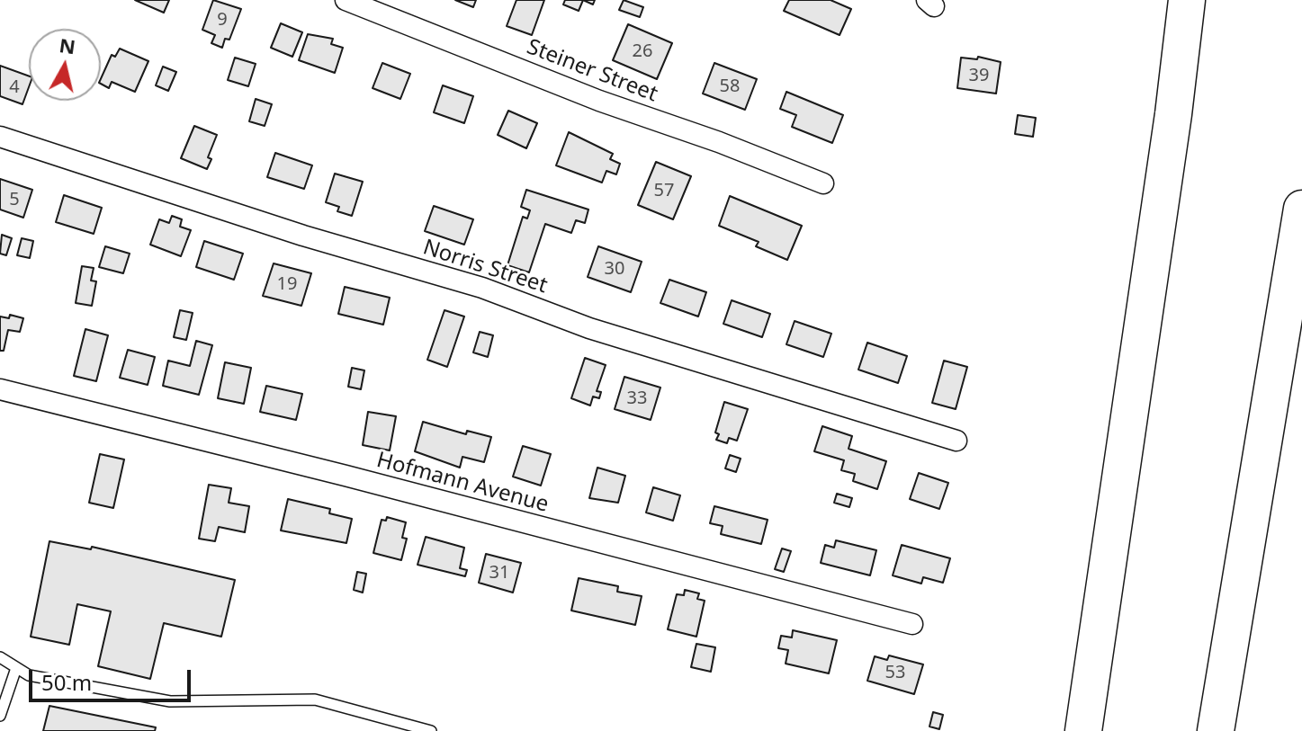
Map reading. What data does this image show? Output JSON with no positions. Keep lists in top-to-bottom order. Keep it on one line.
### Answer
{"streets":{"street":["Steiner Street","Norris Street","Hofmann Avenue"]},"house_numbers":["9","26","39","58","4","57","5","30","19","33","31","53"],"scale_bar":"50 m","north":"top"}
